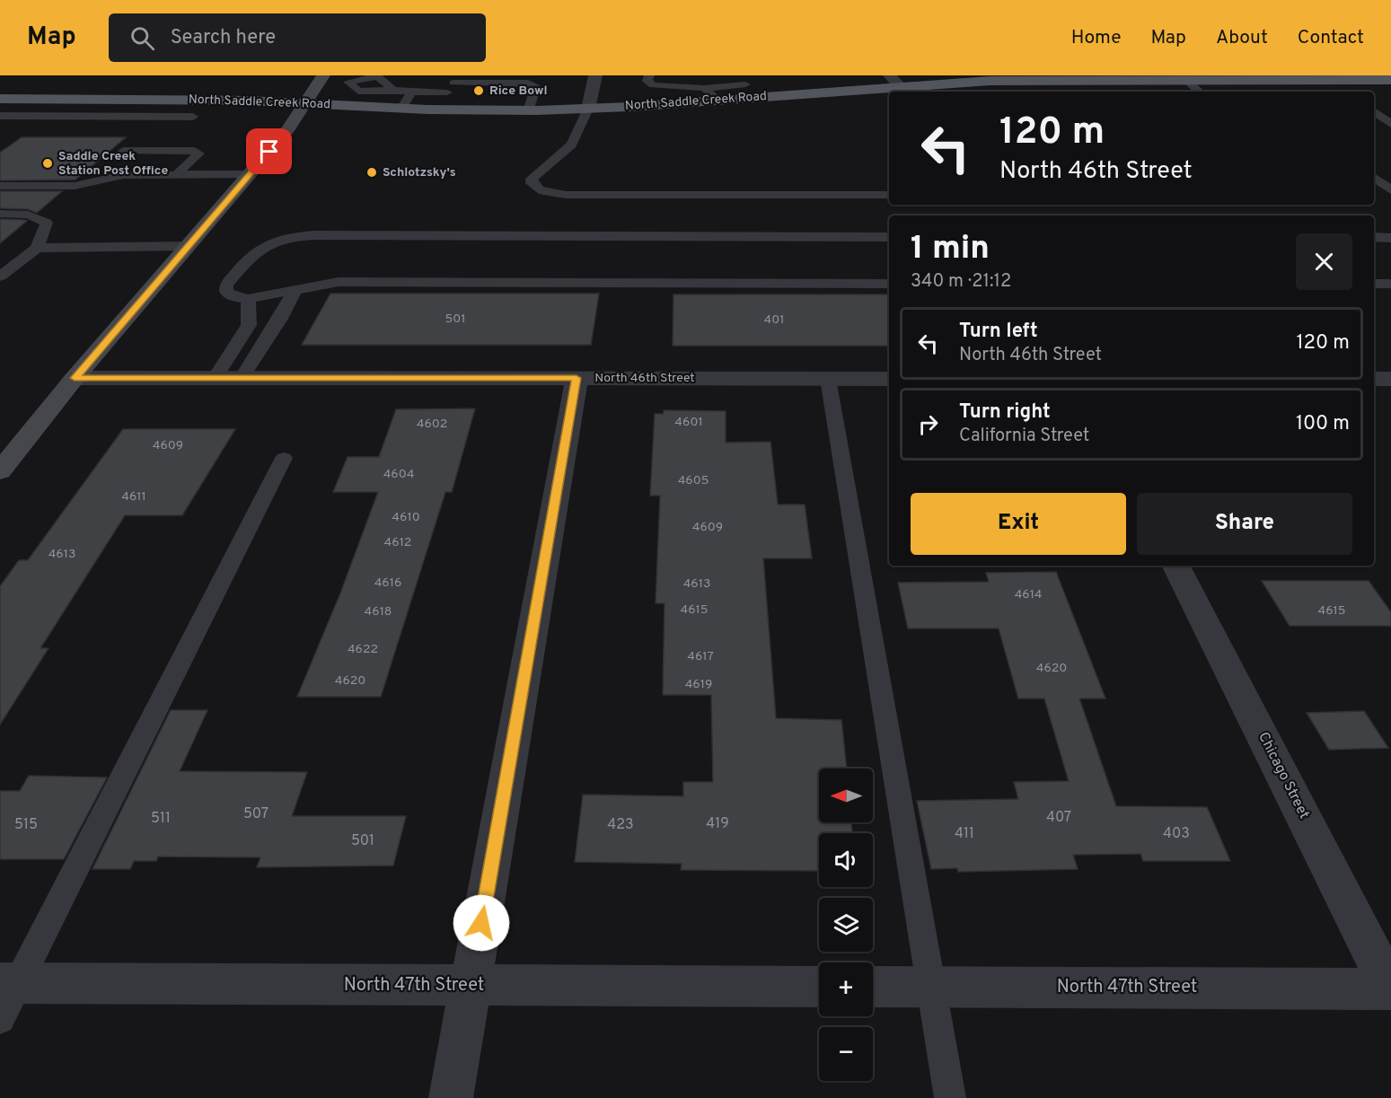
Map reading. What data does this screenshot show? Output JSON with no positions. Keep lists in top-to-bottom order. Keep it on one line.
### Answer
{"streets":{"main road":["North Saddle Creek Road"],"street":["North 46th Street","Chicago Street","North 47th Street"]},"crossings":[["Chicago Street","North 47th Street"]],"places":["Rice Bowl","Saddle Creek Station Post Office","Schlotzsky's"],"house_numbers":["501","401","4601","4602","4609","4604","4605","4611","4610","4609","4612","4613","4616","4613","4614","4615","4615","4618","4622","4617","4620","4620","4619","507","407","511","419","515","423","411","403","501"],"north":"left","page":{"header":"Map","search":"Search here","nav":["Home","Map","About","Contact"],"turn":["120 m","North 46th Street"],"heading":["1 min","340 m · 21:12"],"list":[{"name":"Turn left","note":"North 46th Street","value":"120 m"},{"name":"Turn right","note":"California Street","value":"100 m"}],"buttons":["Exit","Share"],"map_buttons":["+","−"]}}
